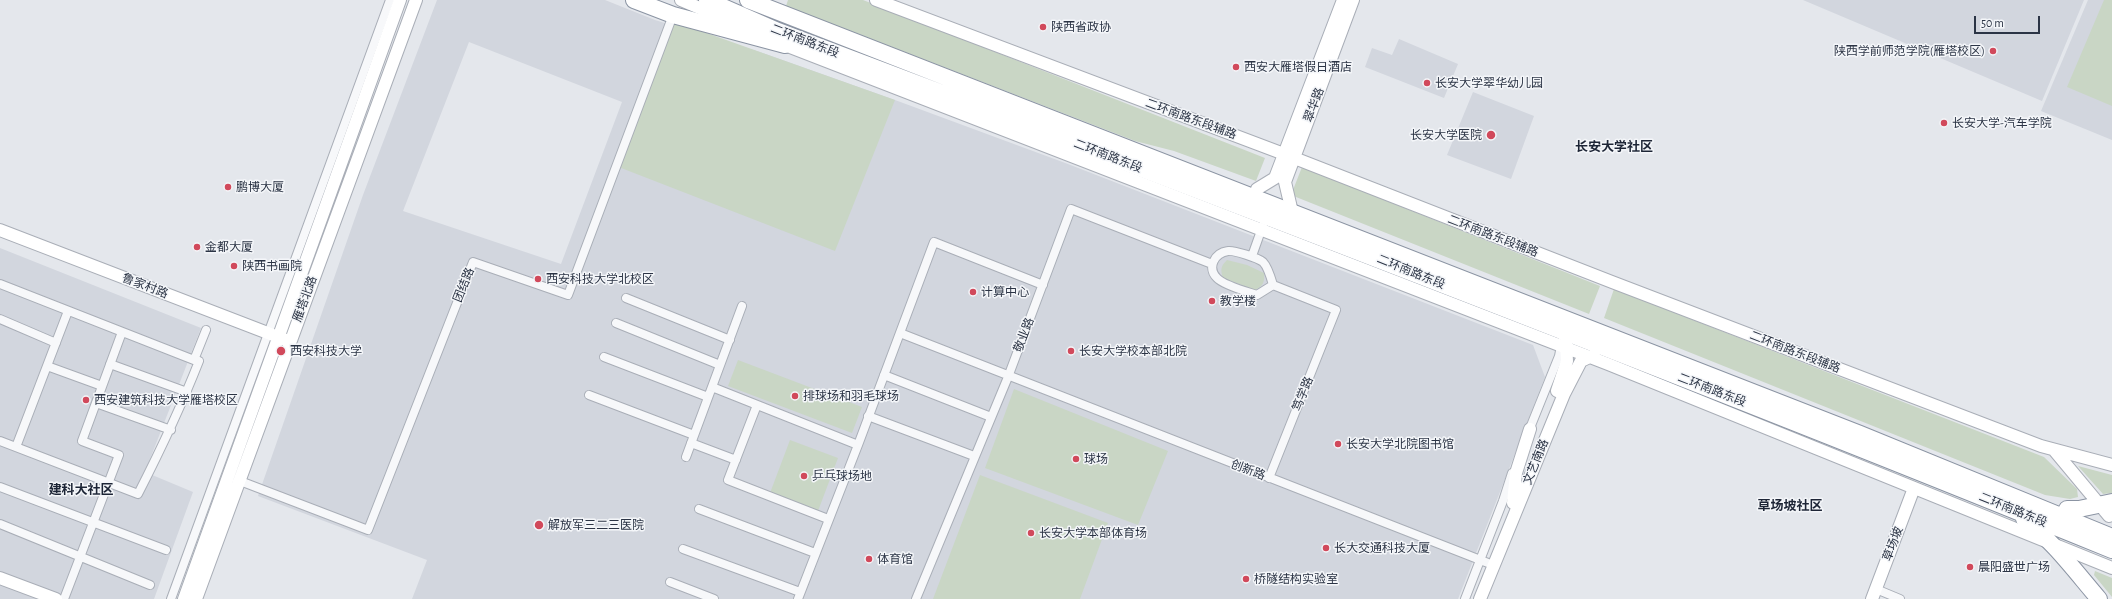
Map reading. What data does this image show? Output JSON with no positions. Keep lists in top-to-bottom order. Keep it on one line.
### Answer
{"streets":{"highway":["二环南路东段"],"main road":["翠华路","二环南路东段辅路","鲁家村路","雁塔北路","文艺南路","草场坡"],"street":["团结路","敬业路","笃学路","创新路"]},"crossings":[["二环南路东段","翠华路"],["二环南路东段","文艺南路"],["翠华路","二环南路东段辅路"],["团结路","雁塔北路"],["鲁家村路","雁塔北路"],["敬业路","创新路"],["笃学路","创新路"],["文艺南路","创新路"]],"districts":["长安大学社区","建科大社区","草场坡社区"],"places":["陕西省政协","陕西学前师范学院(雁塔校区)","西安大雁塔假日酒店","长安大学翠华幼儿园","长安大学-汽车学院","长安大学医院","鹏博大厦","金都大厦","陕西书画院","西安科技大学北校区","计算中心","教学楼","西安科技大学","长安大学校本部北院","排球场和羽毛球场","西安建筑科技大学雁塔校区","长安大学北院图书馆","球场","乒乓球场地","解放军三二三医院","长安大学本部体育场","长大交通科技大厦","体育馆","晨阳盛世广场","桥隧结构实验室"],"scale_bar":"50 m"}
